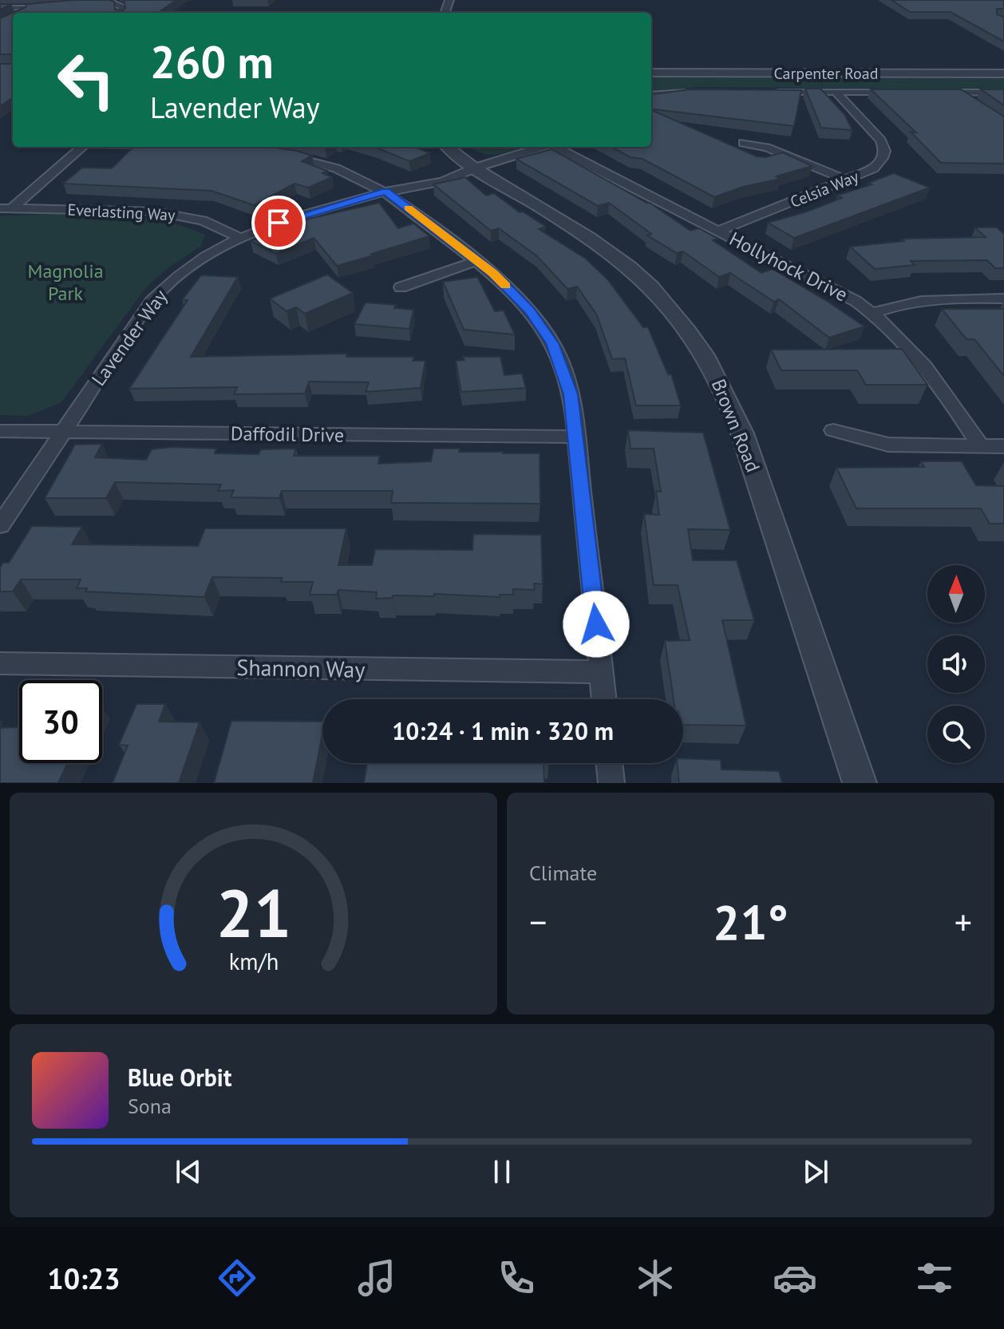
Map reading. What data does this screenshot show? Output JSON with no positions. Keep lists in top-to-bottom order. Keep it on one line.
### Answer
{"streets":{"street":["Carpenter Road","Celsia Way","Everlasting Way","Hollyhock Drive","Lavender Way","Brown Road","Daffodil Drive","Shannon Way"]},"crossings":[["Celsia Way","Hollyhock Drive"],["Everlasting Way","Lavender Way"],["Lavender Way","Brown Road"],["Lavender Way","Daffodil Drive"]],"parks":["Magnolia Park"],"north":"top","page":{"turn":["260 m","Lavender Way"],"limit":"30","trip":"10:24 · 1 min · 320 m","tile":"Climate","heat":["−","21°","+"],"song":["Blue Orbit","Sona"],"tabs":"10:23","gauge":["21","km/h"]}}
